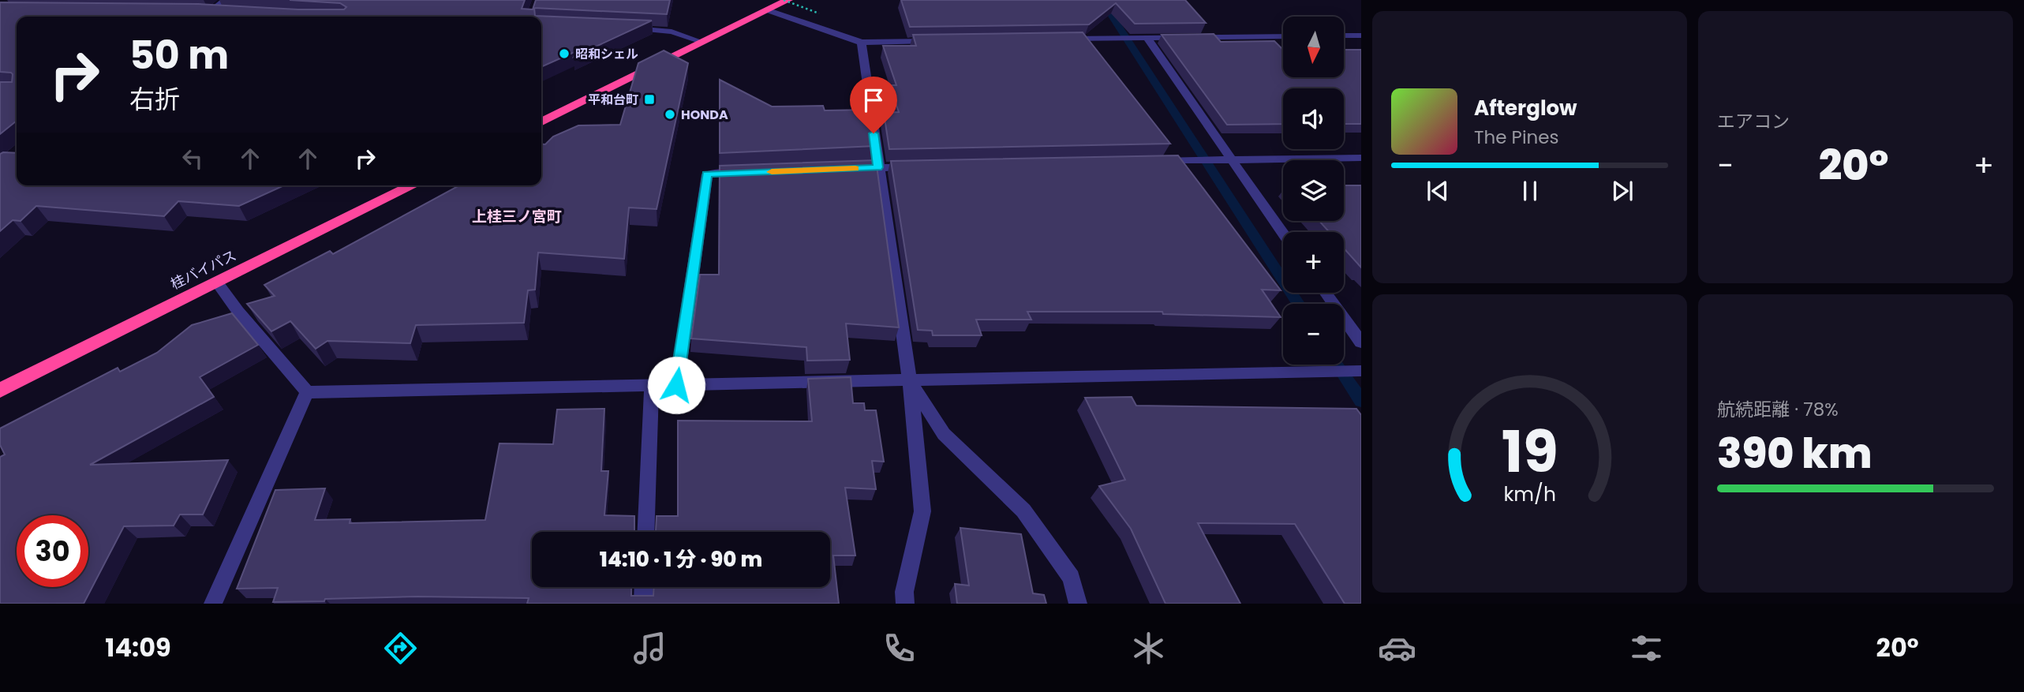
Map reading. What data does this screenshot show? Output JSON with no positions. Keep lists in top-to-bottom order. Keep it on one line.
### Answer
{"streets":{"highway":["桂バイパス"]},"districts":["上桂三ノ宮町"],"places":{"other":["昭和シェル","HONDA"],"transit":["平和台町"]},"north":"bottom","page":{"tile":["エアコン",["航続距離 · 78%","390 km"]],"map_buttons":["+","−"],"turn":["50 m","右折"],"song":["Afterglow","The Pines"],"heat":["−","20°","+"],"limit":"30","trip":"14:10 · 1 分 · 90 m","tabs":["14:09","20°"],"gauge":["19","km/h"]}}
